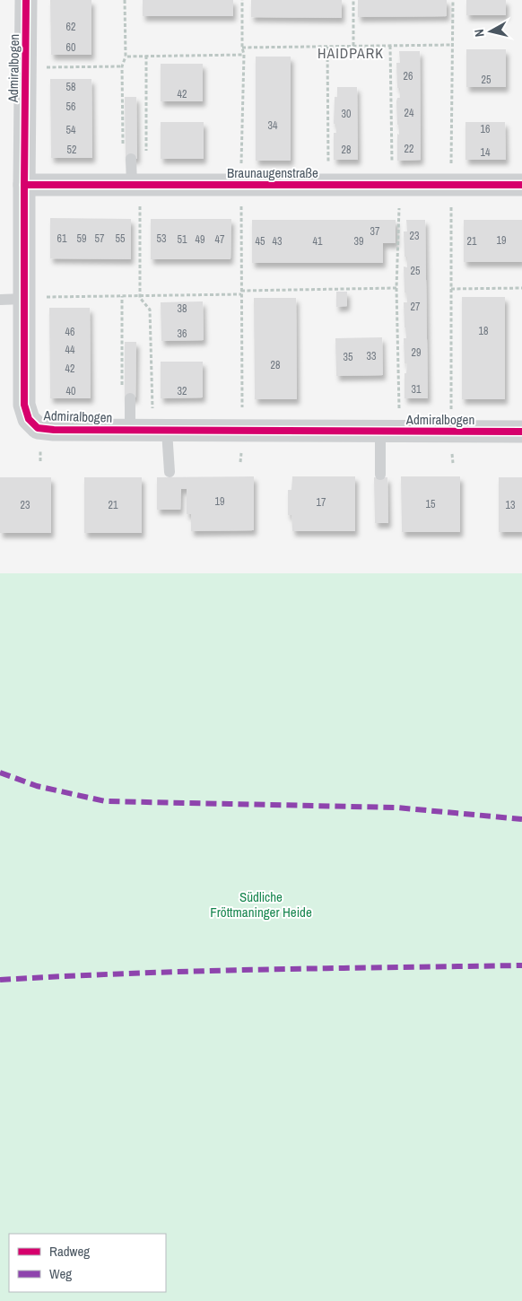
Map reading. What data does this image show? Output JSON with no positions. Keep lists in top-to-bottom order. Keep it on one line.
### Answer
{"streets":{"street":["Admiralbogen","Braunaugenstraße"]},"crossings":[["Admiralbogen","Braunaugenstraße"]],"districts":["HAIDPARK"],"parks":["Südliche Fröttmaninger Heide"],"house_numbers":["62","60","26","25","58","42","56","24","30","34","16","54","22","52","28","14","37","23","61","59","57","55","53","51","49","47","19","45","43","41","39","21","25","27","38","18","46","36","44","29","33","35","28","42","31","40","32","19","17","15","23","21","13"],"legend":["Radweg","Weg"],"north":"left"}
